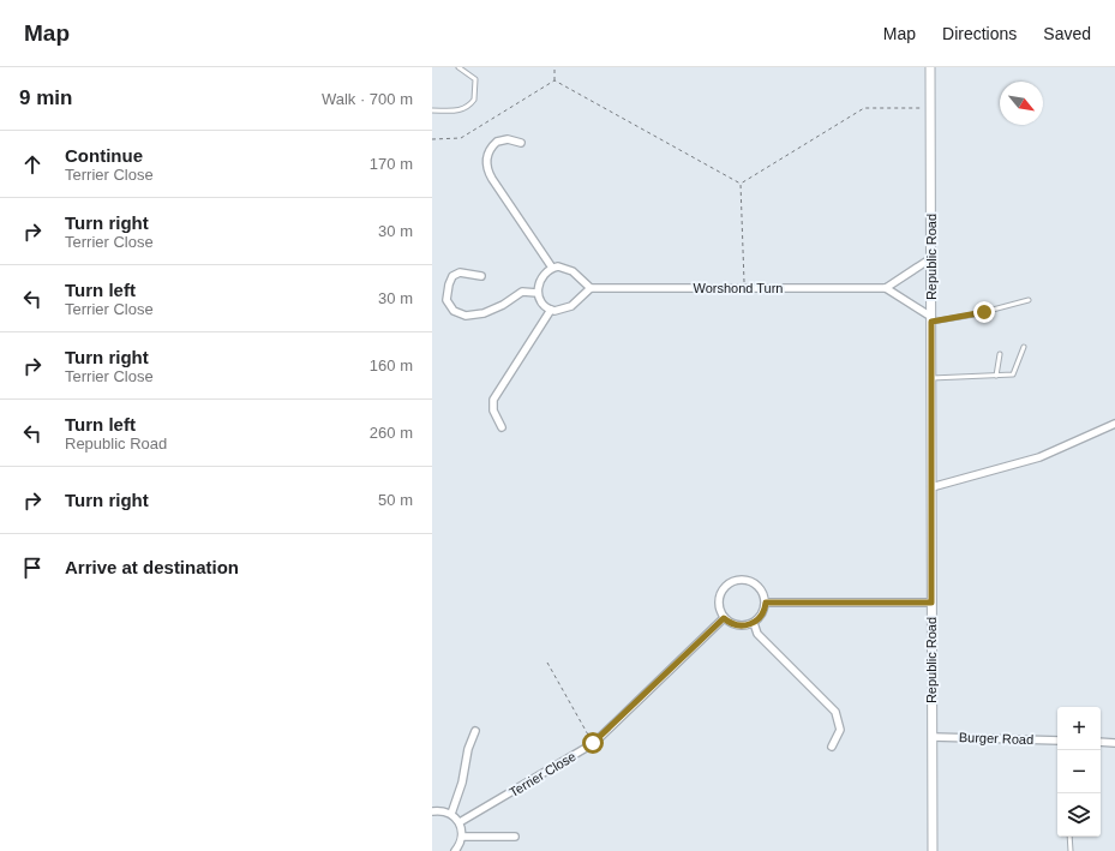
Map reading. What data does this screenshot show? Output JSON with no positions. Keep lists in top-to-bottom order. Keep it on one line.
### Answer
{"streets":{"street":["Republic Road","Worshond Turn","Burger Road","Terrier Close"]},"crossings":[["Republic Road","Burger Road"]],"north":"bottom right","page":{"header":"Map","nav":["Map","Directions","Saved"],"heading":["9 min","Walk · 700 m"],"list":[["Continue","Terrier Close","170 m"],["Turn right","Terrier Close","30 m"],["Turn left","Terrier Close","30 m"],["Turn right","Terrier Close","160 m"],["Turn left","Republic Road","260 m"],["Turn right","50 m"],"Arrive at destination"],"map_buttons":["+","−"]}}
